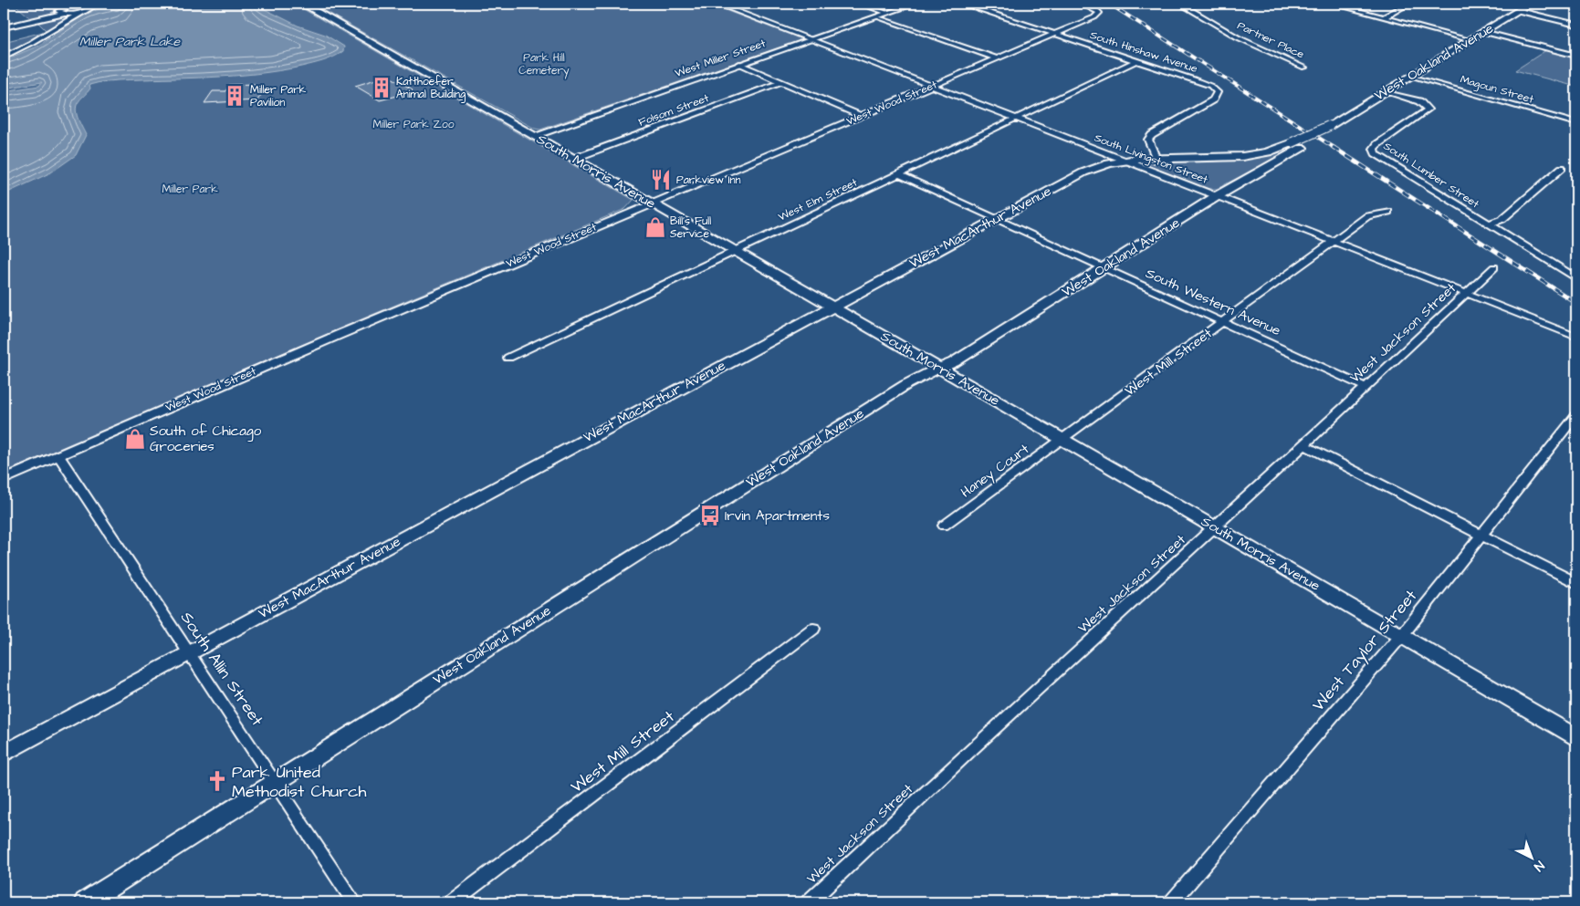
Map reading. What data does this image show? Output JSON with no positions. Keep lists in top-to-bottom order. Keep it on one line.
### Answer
{"streets":{"main road":["West Oakland Avenue","South Morris Avenue","West MacArthur Avenue"],"street":["Partner Place","South Hinshaw Avenue","West Miller Street","Magoun Street","West Wood Street","Folsom Street","South Livingston Street","South Lumber Street","West Elm Street","South Western Avenue","West Jackson Street","West Mill Street","Haney Court","West Taylor Street","South Allin Street"]},"crossings":[["South Hinshaw Avenue","West Wood Street"],["South Hinshaw Avenue","West Elm Street"],["South Hinshaw Avenue","West MacArthur Avenue"],["West Miller Street","South Livingston Street"],["West Miller Street","South Morris Avenue"],["West Oakland Avenue","Magoun Street"],["West Oakland Avenue","South Livingston Street"],["West Oakland Avenue","South Morris Avenue"],["West Oakland Avenue","South Lumber Street"],["West Oakland Avenue","West MacArthur Avenue"],["West Oakland Avenue","South Western Avenue"],["West Oakland Avenue","South Allin Street"],["West Wood Street","South Livingston Street"],["West Wood Street","South Morris Avenue"],["West Wood Street","South Allin Street"],["Folsom Street","South Morris Avenue"],["South Livingston Street","West Elm Street"],["South Livingston Street","West MacArthur Avenue"],["South Livingston Street","West Jackson Street"],["South Livingston Street","West Mill Street"],["South Morris Avenue","West Elm Street"],["South Morris Avenue","West MacArthur Avenue"],["South Morris Avenue","West Jackson Street"],["South Morris Avenue","West Mill Street"],["South Morris Avenue","Haney Court"],["South Morris Avenue","West Taylor Street"],["West Elm Street","South Western Avenue"],["West MacArthur Avenue","South Western Avenue"],["West MacArthur Avenue","South Allin Street"],["South Western Avenue","West Jackson Street"],["South Western Avenue","West Mill Street"],["West Mill Street","Haney Court"]],"water":["Miller Park Lake"],"parks":["Park Hill Cemetery","Miller Park Zoo","Miller Park"],"places":{"building":["Katthoefer Animal Building","Miller Park Pavilion"],"restaurant":["Parkview Inn"],"shop":["Bill's Full Service","South of Chicago Groceries"],"bus stop":["Irvin Apartments"],"church":["Park United Methodist Church"]},"north":"bottom right"}
